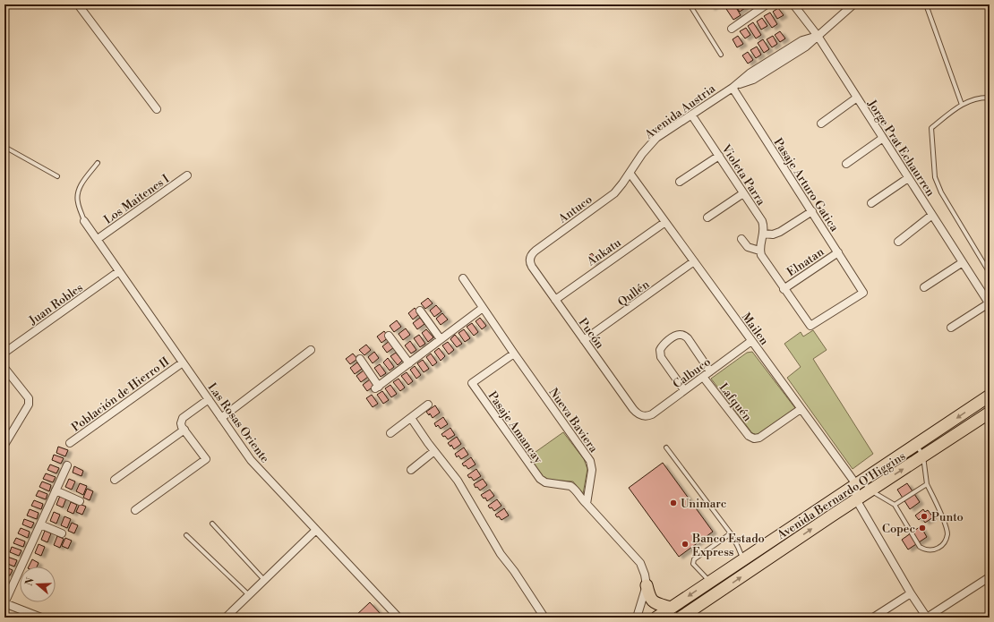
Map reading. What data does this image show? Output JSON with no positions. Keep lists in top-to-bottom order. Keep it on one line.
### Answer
{"streets":{"main road":["Avenida Bernardo O'Higgins"],"street":["Avenida Austria","Jorge Prat Echaurren","Violeta Parra","Pasaje Arturo Gatica","Los Maitenes I","Antuco","Ankatu","Elnatan","Qullén","Juan Robles","Mailen","Pucón","Calbuco","Población de Hierro II","Lafquén","Nueva Baviera","Las Rosas Oriente","Pasaje Amancay"]},"crossings":[["Avenida Austria","Jorge Prat Echaurren"],["Avenida Austria","Violeta Parra"],["Avenida Austria","Pasaje Arturo Gatica"],["Avenida Austria","Antuco"],["Avenida Austria","Mailen"],["Pasaje Arturo Gatica","Elnatan"],["Los Maitenes I","Las Rosas Oriente"],["Antuco","Mailen"],["Antuco","Pucón"],["Ankatu","Mailen"],["Ankatu","Pucón"],["Qullén","Mailen"],["Qullén","Pucón"],["Juan Robles","Las Rosas Oriente"],["Mailen","Calbuco"],["Mailen","Lafquén"],["Mailen","Avenida Bernardo O'Higgins"],["Pucón","Calbuco"],["Calbuco","Lafquén"],["Población de Hierro II","Las Rosas Oriente"],["Nueva Baviera","Pasaje Amancay"]],"places":["Unimarc","Punto","Copec","Banco Estado Express"],"north":"left"}
